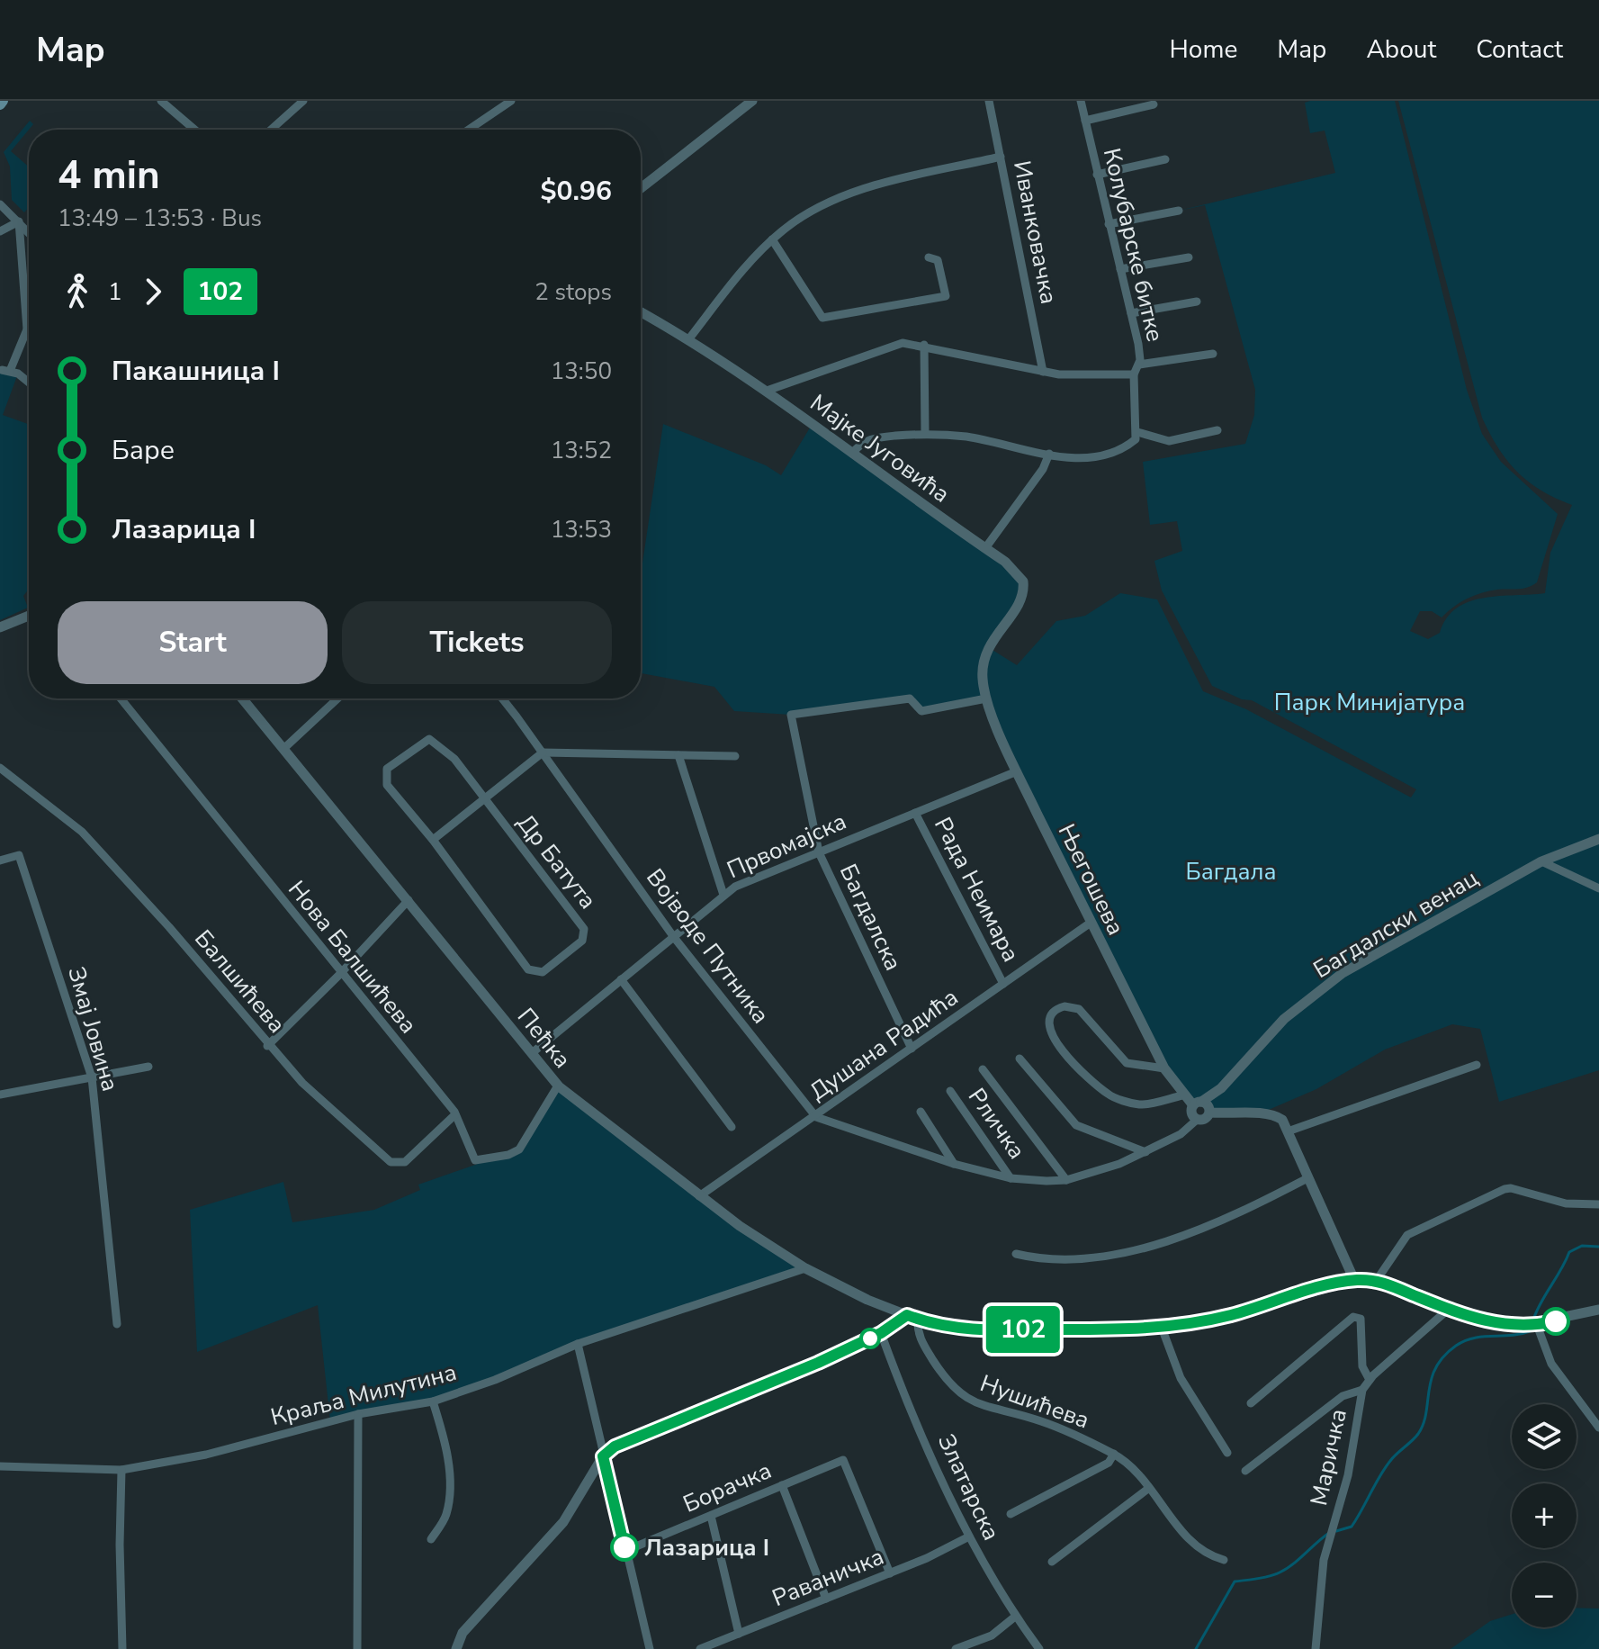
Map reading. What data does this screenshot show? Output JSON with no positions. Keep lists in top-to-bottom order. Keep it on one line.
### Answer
{"streets":{"street":["Иванковачка","Колубарске битке","Мајке Југовића","Првомајска","Др Батута","Његошева","Рада Неимара","Багдалска","Багдалски венац","Војводе Путника","Нова Балшићева","Балшићева","Змај Јовина","Пећка","Душана Радића","Рличка","Краља Милутина","Нушићева","Маричка","Борачка","Златарска","Раваничка"]},"crossings":[["Мајке Југовића","Његошева"],["Првомајска","Његошева"],["Првомајска","Рада Неимара"],["Првомајска","Багдалска"],["Првомајска","Војводе Путника"],["Првомајска","Пећка"],["Његошева","Багдалска"],["Његошева","Багдалски венац"],["Његошева","Душана Радића"],["Рада Неимара","Душана Радића"],["Багдалска","Душана Радића"],["Војводе Путника","Душана Радића"],["Нова Балшићева","Балшићева"],["Нова Балшићева","Пећка"],["Пећка","Душана Радића"],["Пећка","Краља Милутина"],["Пећка","Нушићева"],["Борачка","Раваничка"],["Златарска","Раваничка"]],"parks":["Парк Минијатура","Багдала"],"places":["Лазарица I"],"lines":["bus line 102"],"page":{"header":"Map","nav":["Home","Map","About","Contact"],"on_map":"102","heading":["4 min","13:49 – 13:53 · Bus","$0.96"],"legs":["1","102","2 stops"],"list":[{"name":"Пакашница I","value":"13:50"},{"name":"Баре","value":"13:52"},{"name":"Лазарица I","value":"13:53"}],"buttons":["Start","Tickets"],"map_buttons":["+","−"]}}
